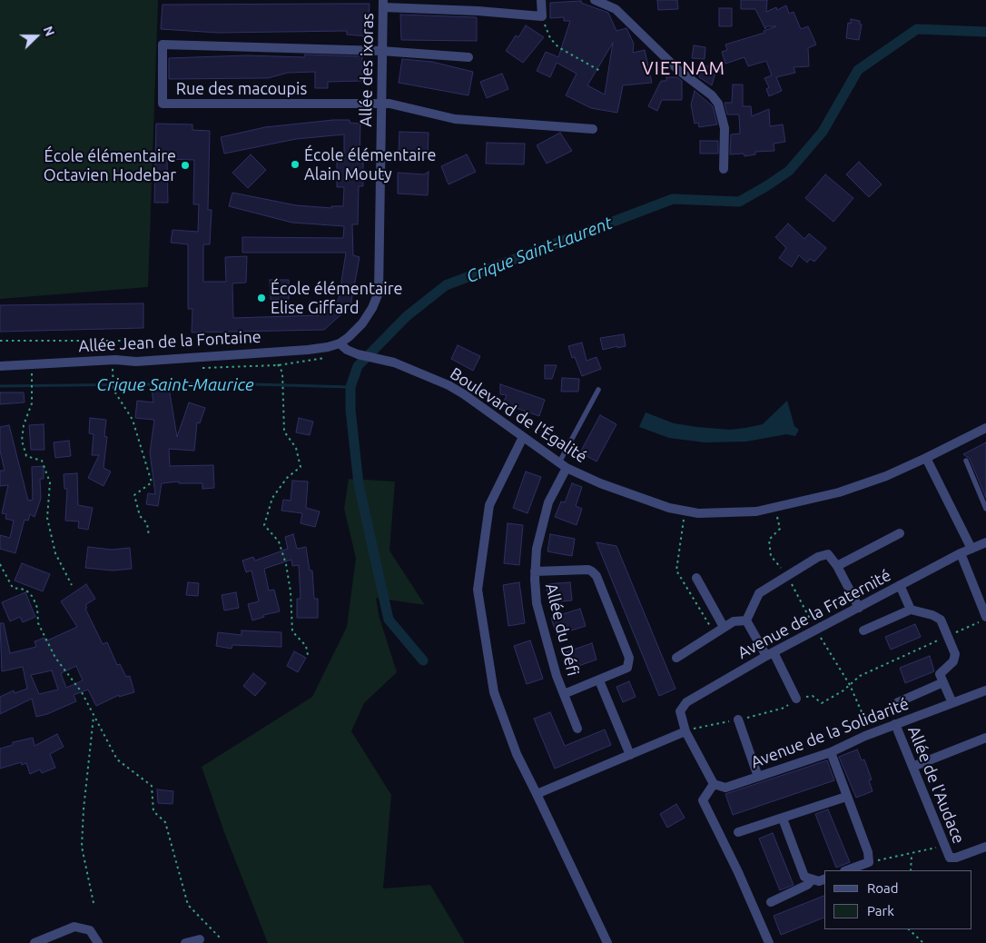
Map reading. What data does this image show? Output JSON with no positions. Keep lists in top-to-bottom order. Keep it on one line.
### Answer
{"streets":{"street":["Allée des ixoras","Rue des macoupis","Allée Jean de la Fontaine","Boulevard de l'Égalité","Avenue de la Fraternité","Allée du Défi","Avenue de la Solidarité","Allée de l'Audace"]},"crossings":[["Allée des ixoras","Rue des macoupis"],["Allée des ixoras","Allée Jean de la Fontaine"],["Allée des ixoras","Boulevard de l'Égalité"],["Allée Jean de la Fontaine","Boulevard de l'Égalité"],["Boulevard de l'Égalité","Allée du Défi"],["Avenue de la Solidarité","Allée de l'Audace"]],"districts":["VIETNAM"],"water":["Crique Saint-Laurent","Crique Saint-Maurice"],"places":["École élémentaire Alain Mouty","École élémentaire Octavien Hodebar","École élémentaire Elise Giffard"],"legend":["Road","Park"],"north":"right"}
